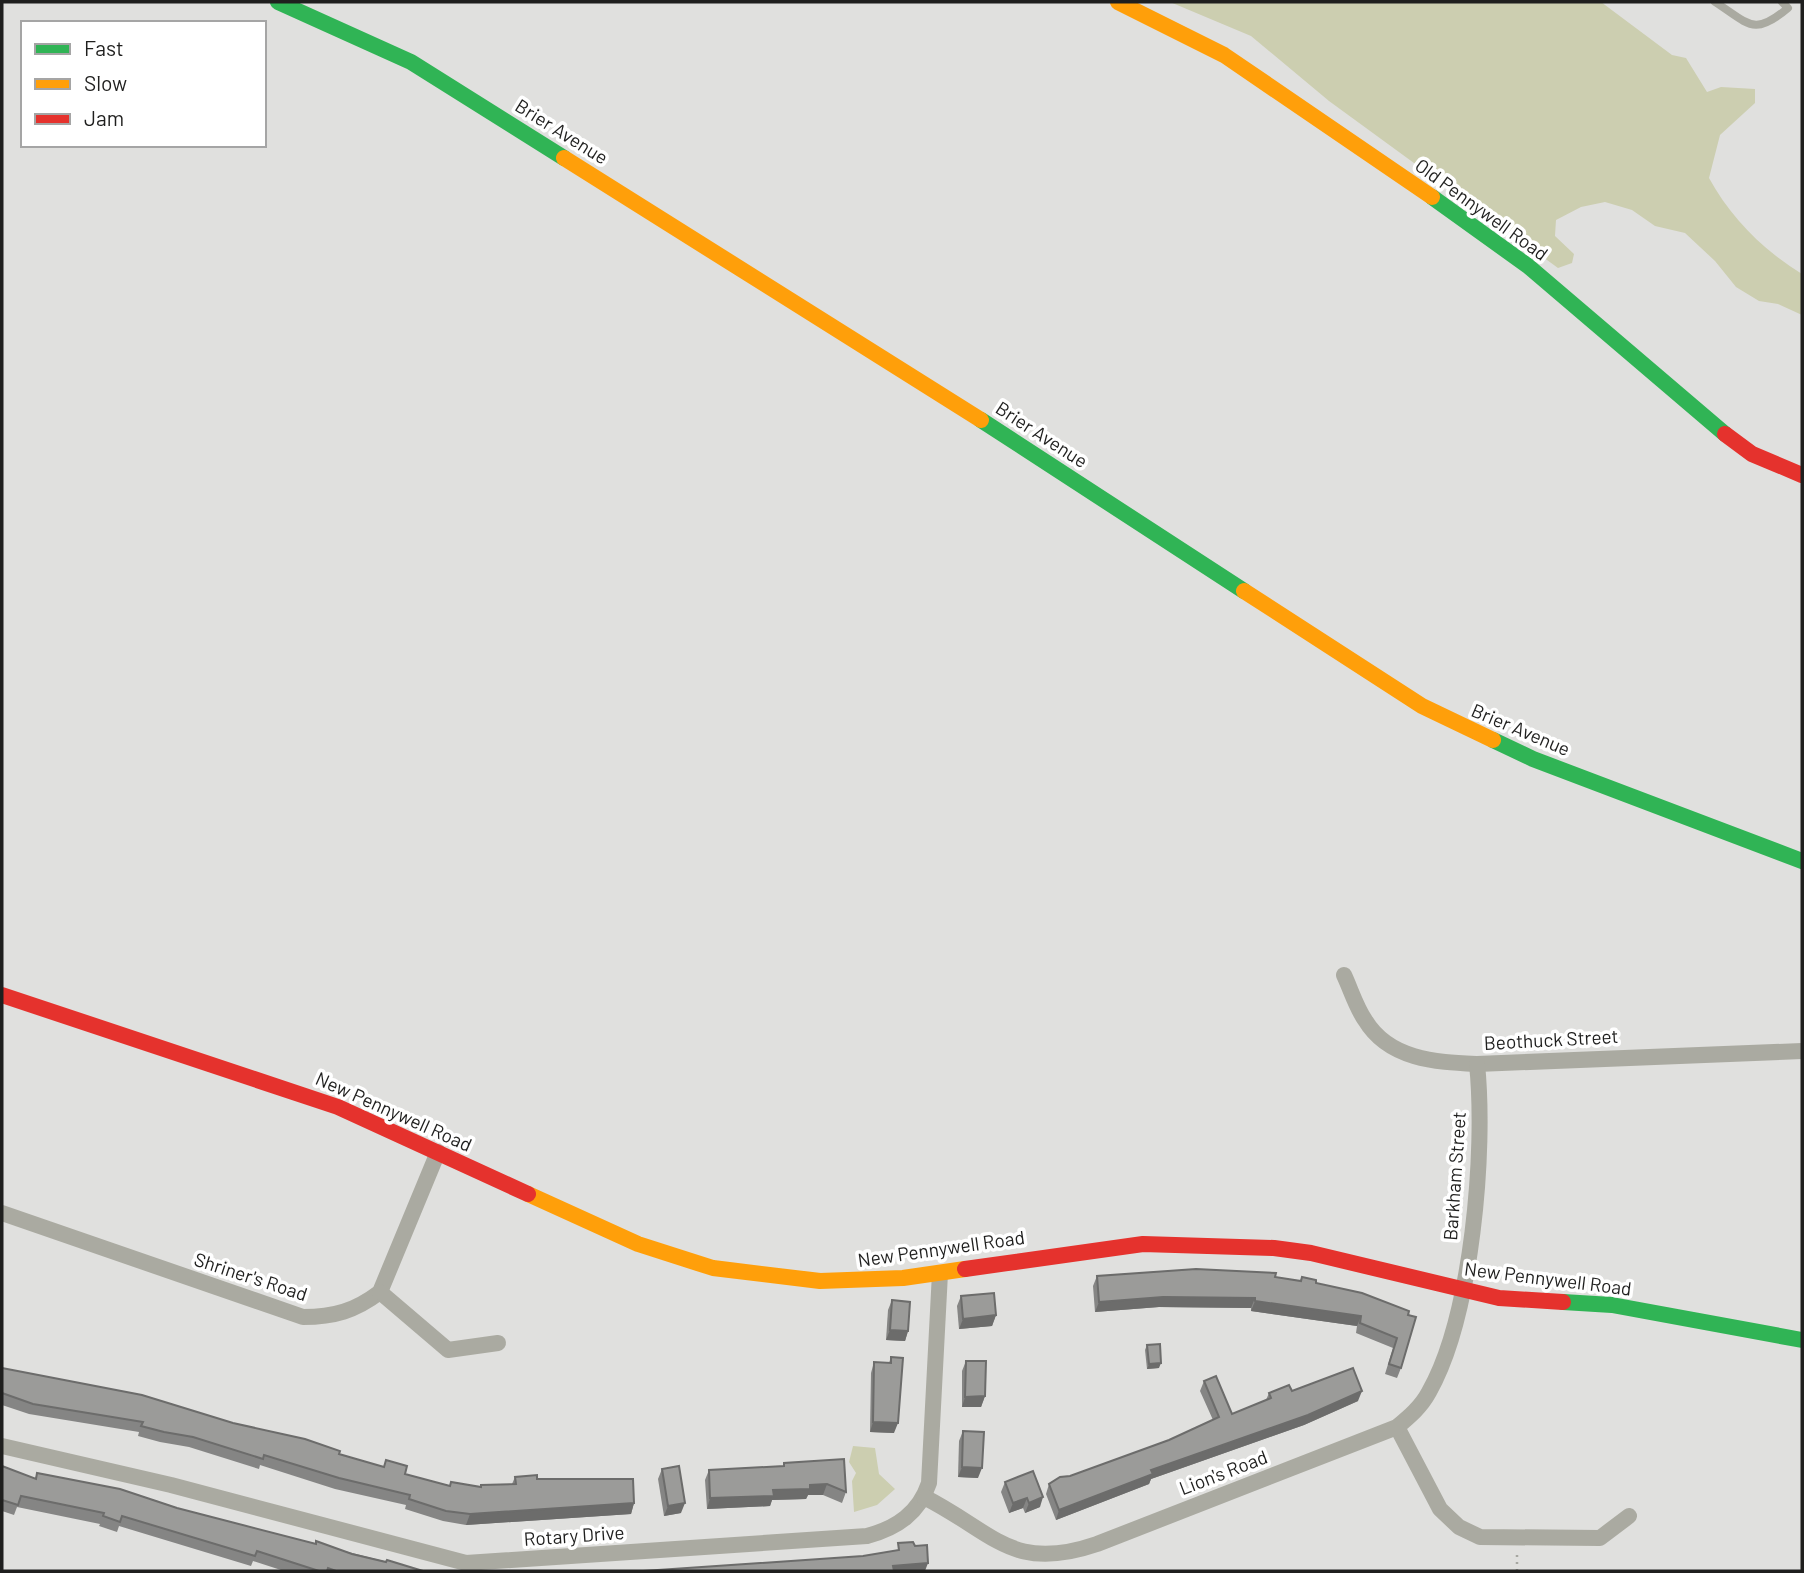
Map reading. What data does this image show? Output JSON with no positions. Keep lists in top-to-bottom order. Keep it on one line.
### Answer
{"streets":{"street":["Brier Avenue","Old Pennywell Road","Beothuck Street","New Pennywell Road","Barkham Street","Shriner's Road","Lion's Road","Rotary Drive"]},"crossings":[["Beothuck Street","Barkham Street"],["New Pennywell Road","Barkham Street"],["New Pennywell Road","Lion's Road"],["Barkham Street","Lion's Road"],["Lion's Road","Rotary Drive"]],"legend":["Fast","Slow","Jam"]}
